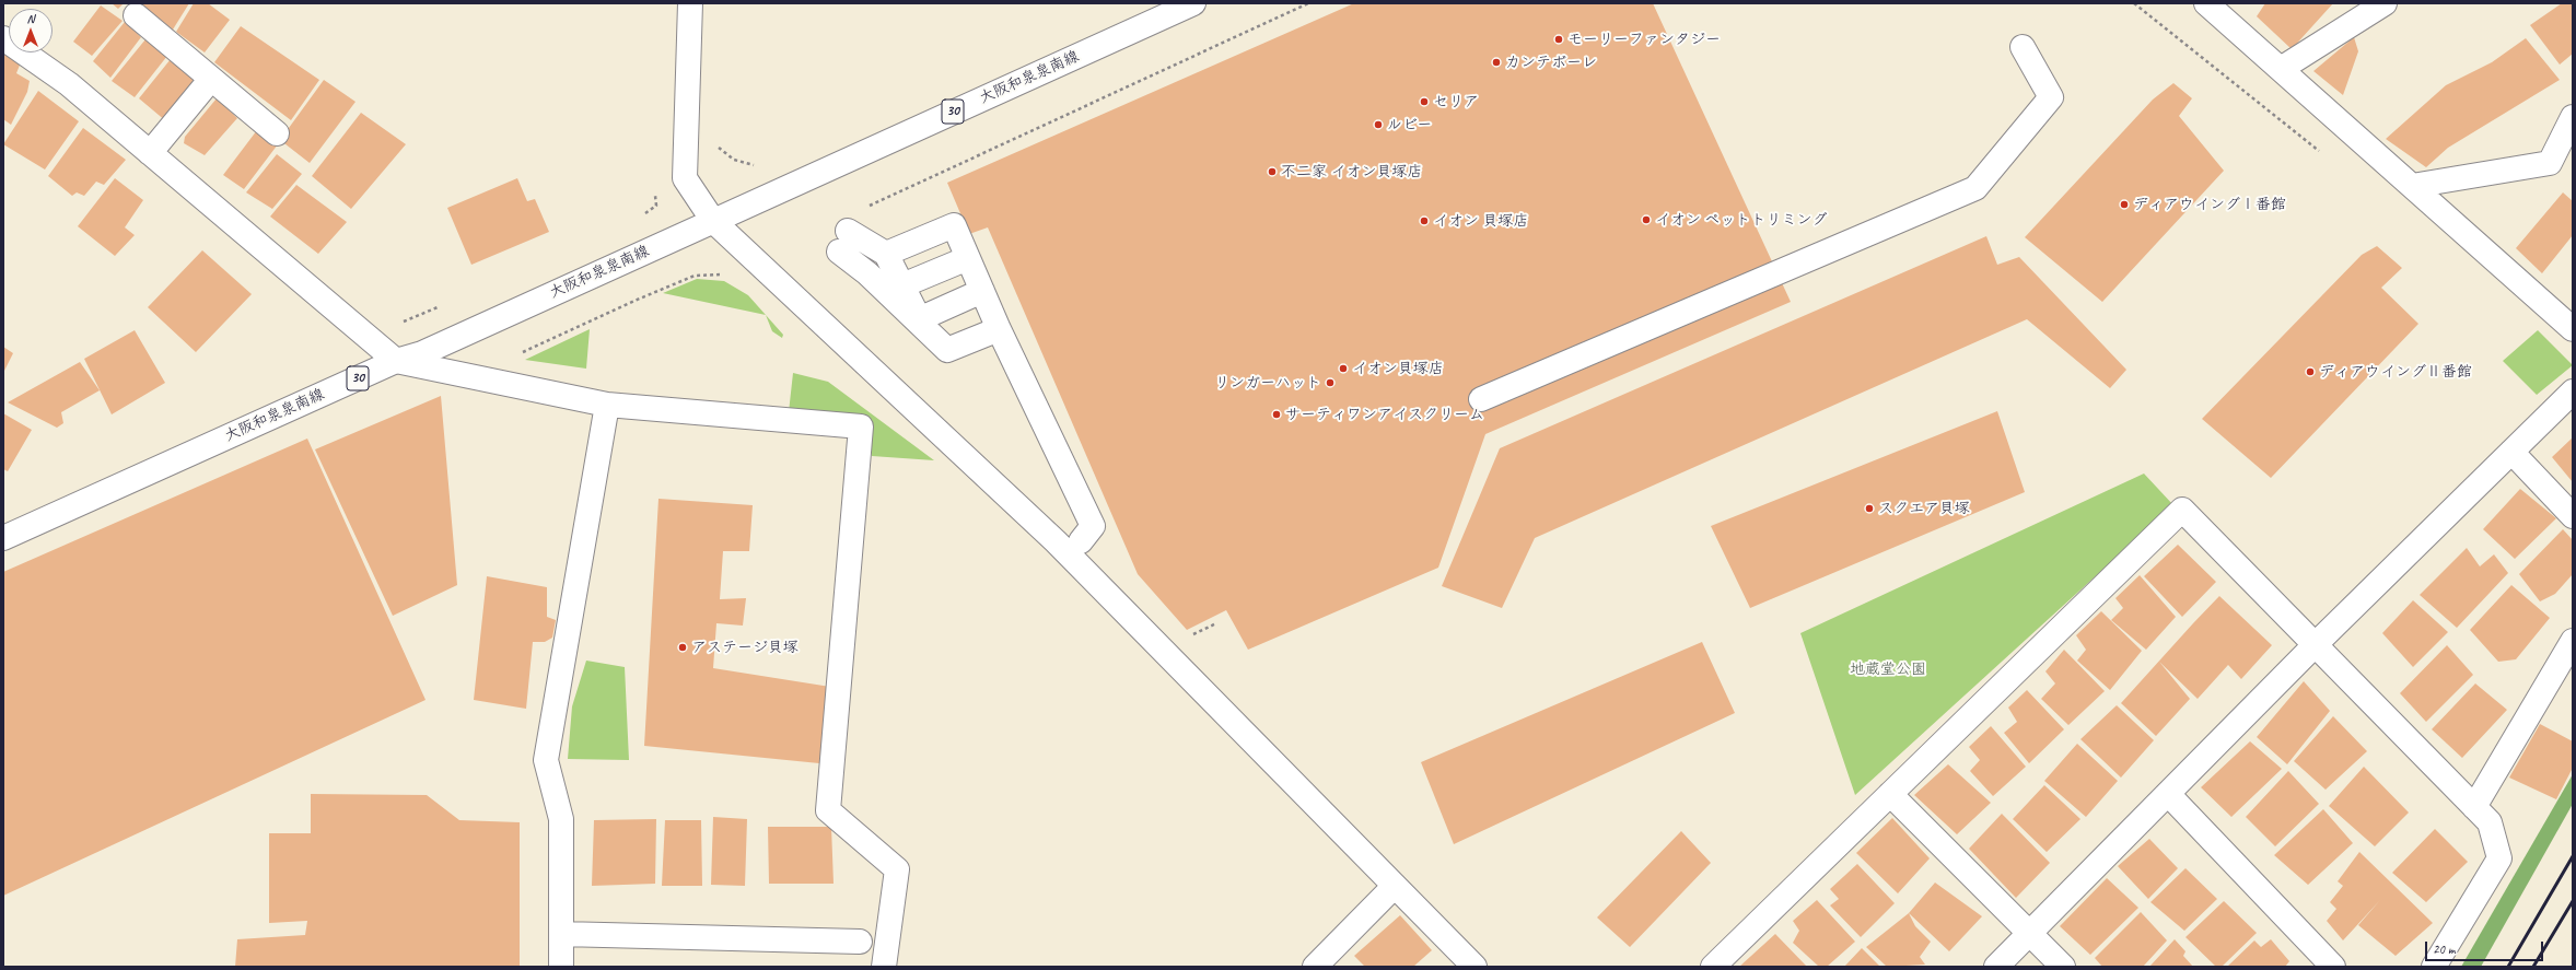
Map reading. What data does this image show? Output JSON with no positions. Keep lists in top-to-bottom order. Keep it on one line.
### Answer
{"streets":{"street":["大阪和泉泉南線","30"]},"parks":["地蔵堂公園"],"places":["モーリーファンタジー","カンテボーレ","セリア","ルビー","不二家 イオン貝塚店","ディアウイングⅠ番館","イオン ペットトリミング","イオン 貝塚店","イオン貝塚店","ディアウイングⅡ番館","リンガーハット","サーティワンアイスクリーム","スクエア貝塚","アステージ貝塚"],"scale_bar":"20 m","north":"top"}
